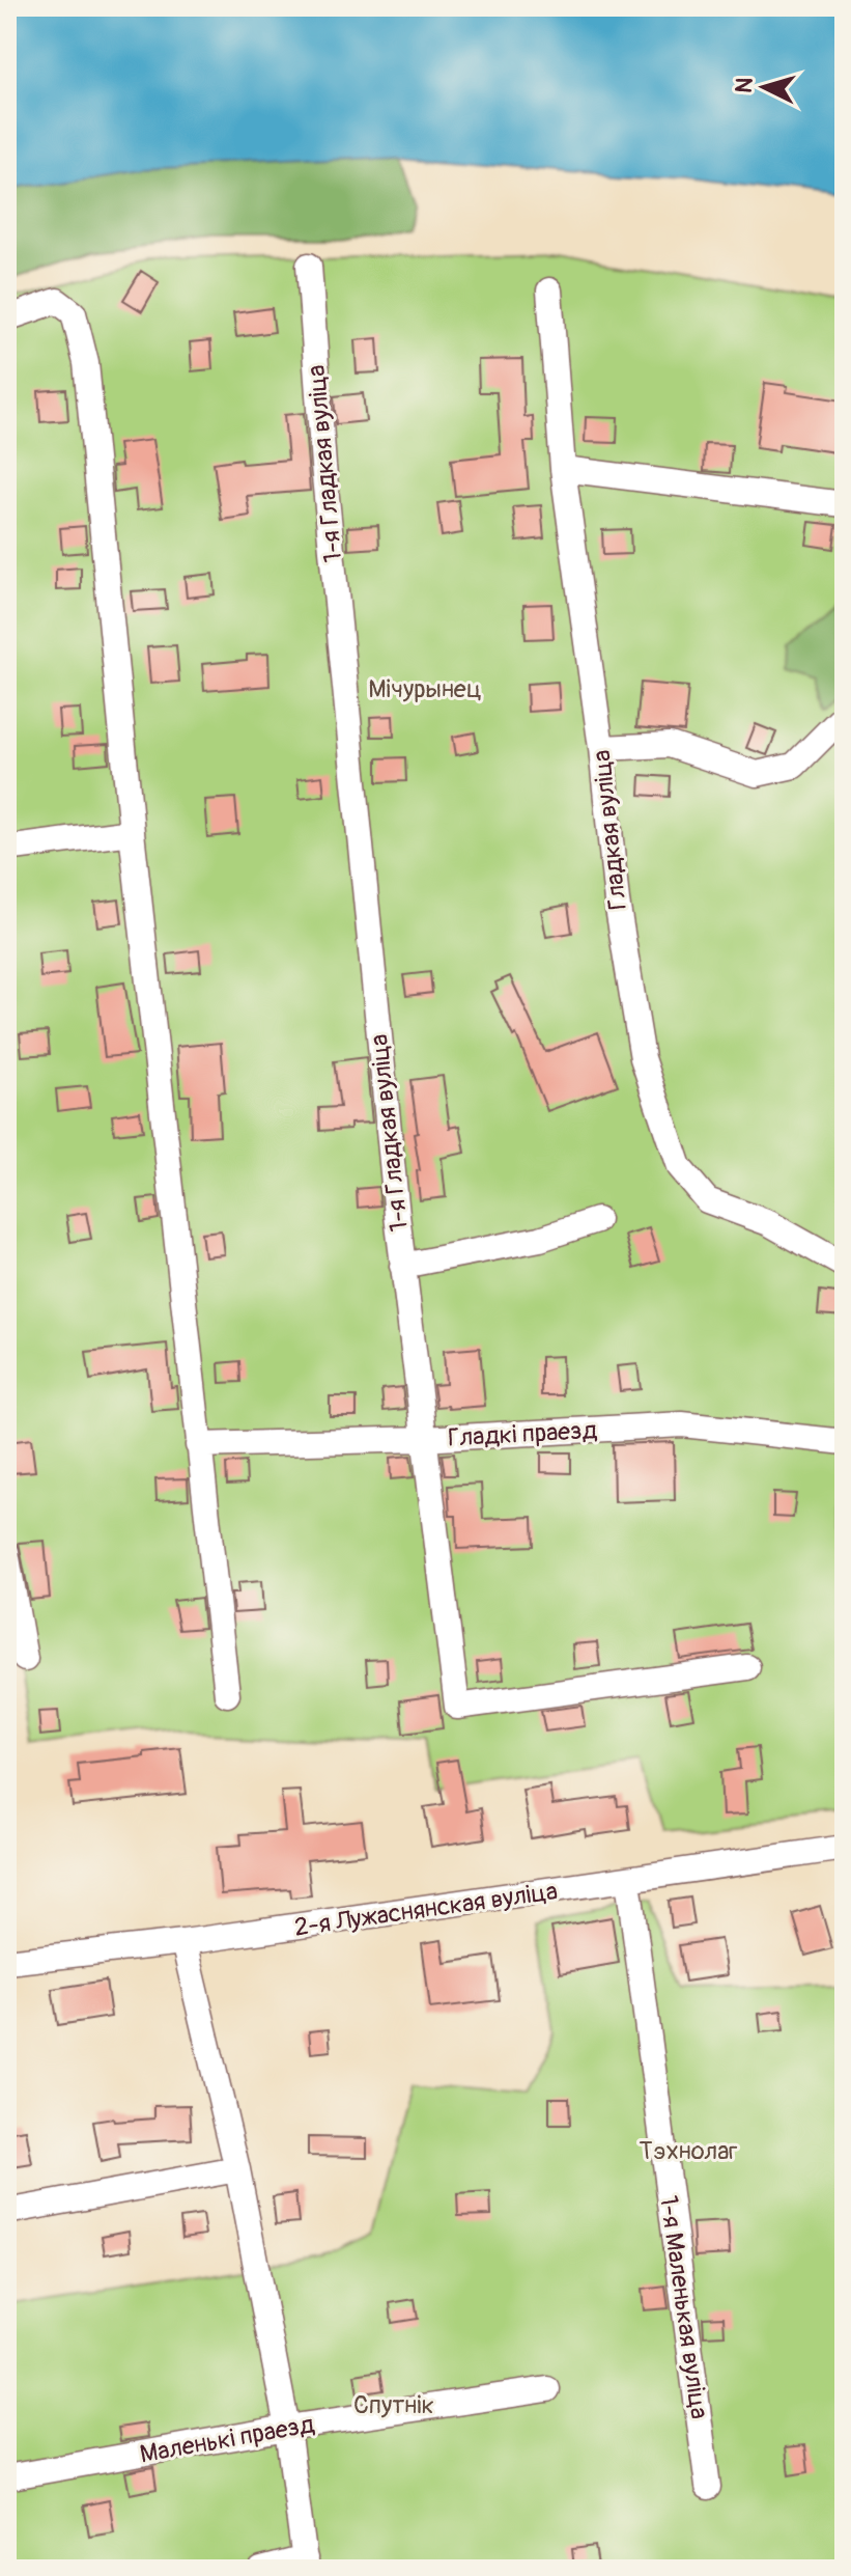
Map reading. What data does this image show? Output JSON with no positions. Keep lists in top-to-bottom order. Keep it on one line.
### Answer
{"streets":{"street":["1-я Гладкая вуліца","Гладкая вуліца","Гладкі праезд","2-я Лужаснянская вуліца","1-я Маленькая вуліца","Маленькі праезд"]},"crossings":[["1-я Гладкая вуліца","Гладкі праезд"],["2-я Лужаснянская вуліца","1-я Маленькая вуліца"]],"parks":["Мічурынец","Тэхнолаг","Спутнік"],"north":"left"}
